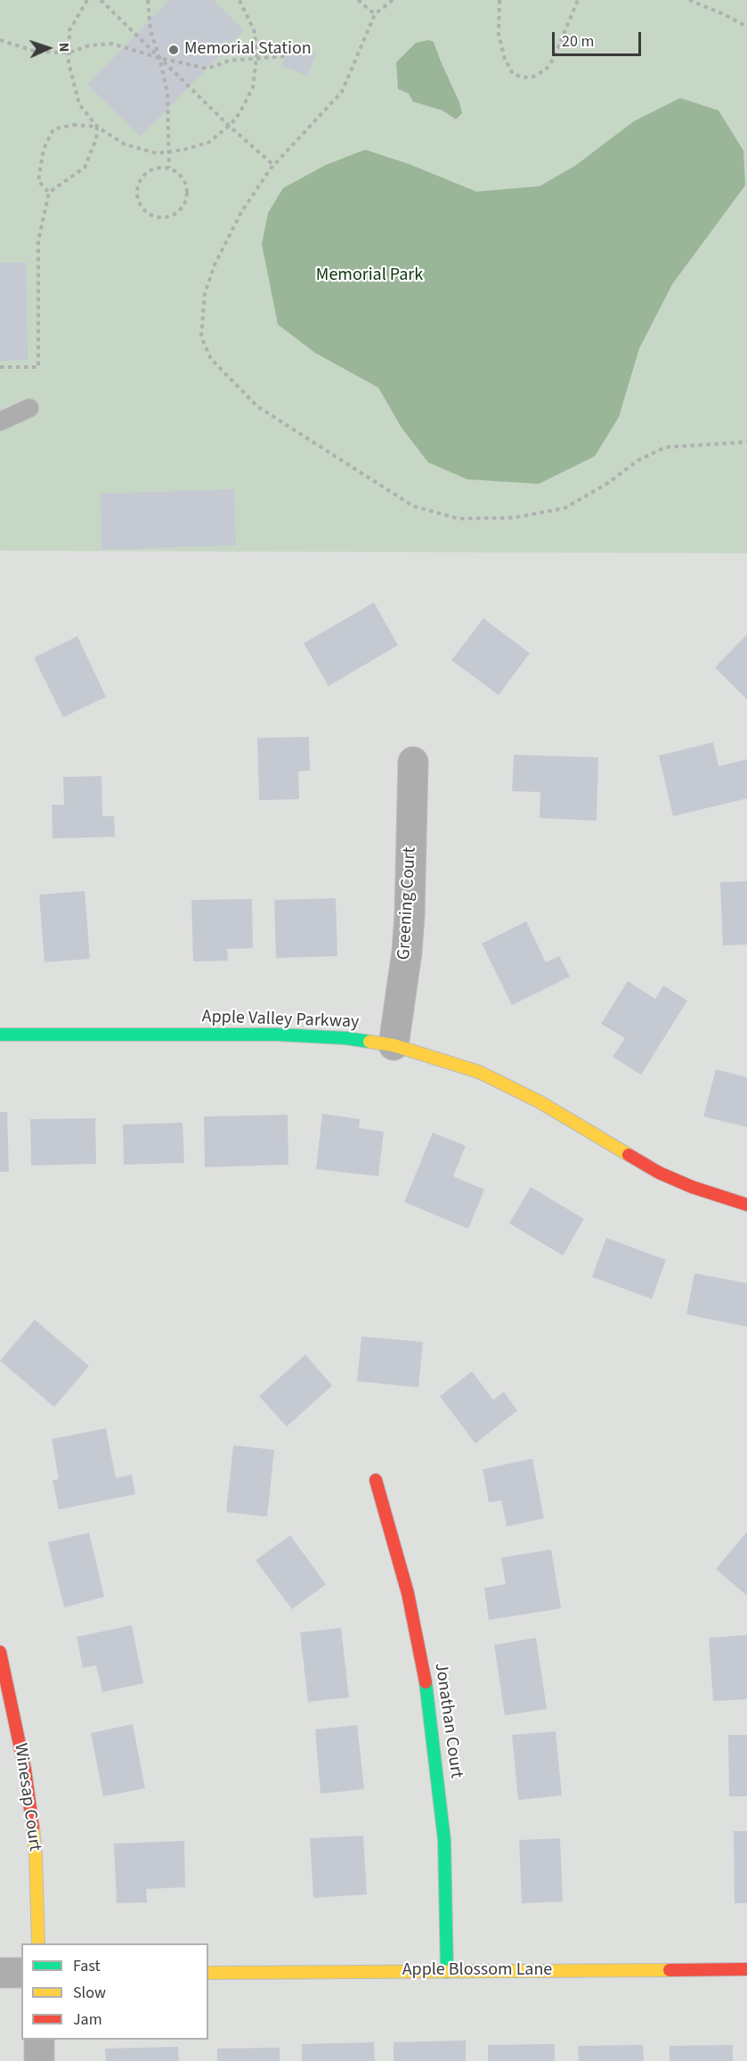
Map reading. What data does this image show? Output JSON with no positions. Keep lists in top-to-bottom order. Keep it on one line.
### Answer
{"streets":{"street":["Greening Court","Apple Valley Parkway","Jonathan Court","Winesap Court","Apple Blossom Lane"]},"crossings":[["Greening Court","Apple Valley Parkway"],["Jonathan Court","Apple Blossom Lane"]],"parks":["Memorial Park"],"places":["Memorial Station"],"legend":["Fast","Slow","Jam"],"scale_bar":"20 m","north":"right"}
